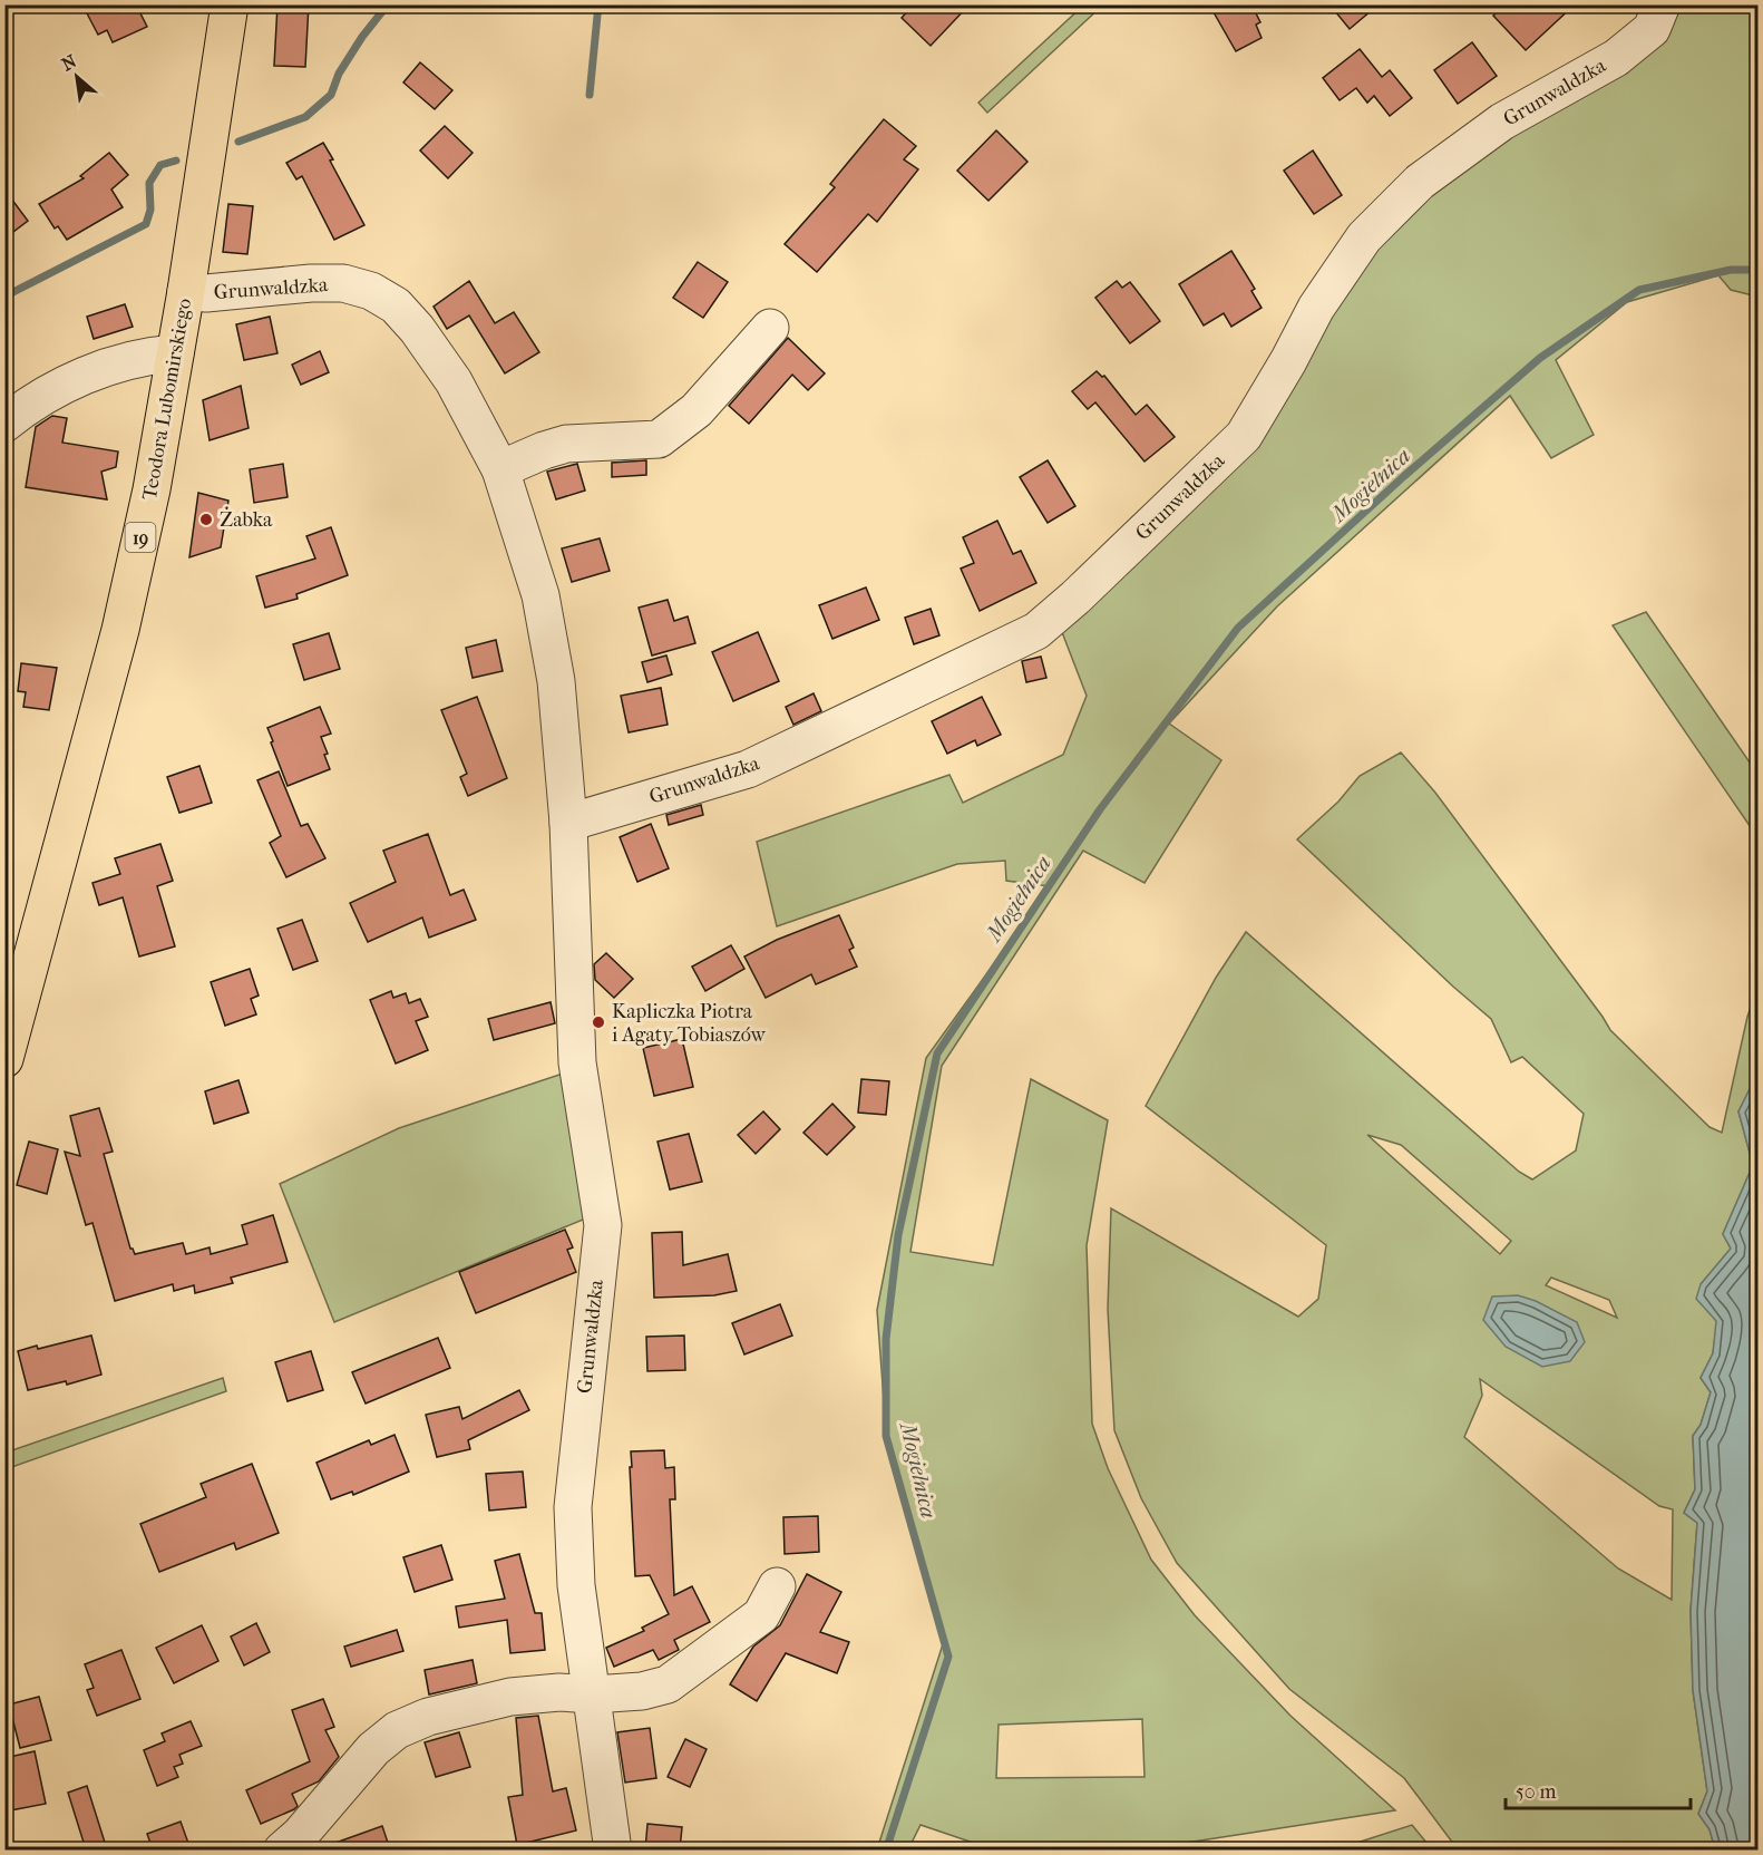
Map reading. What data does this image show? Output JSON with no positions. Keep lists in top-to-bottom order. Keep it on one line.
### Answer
{"streets":{"highway":["Teodora Lubomirskiego","19"],"street":["Grunwaldzka"]},"crossings":[["Grunwaldzka","Teodora Lubomirskiego"]],"water":["Mogielnica"],"places":["Żabka","Kapliczka Piotra i Agaty Tobiaszów"],"scale_bar":"50 m","north":"top left"}
